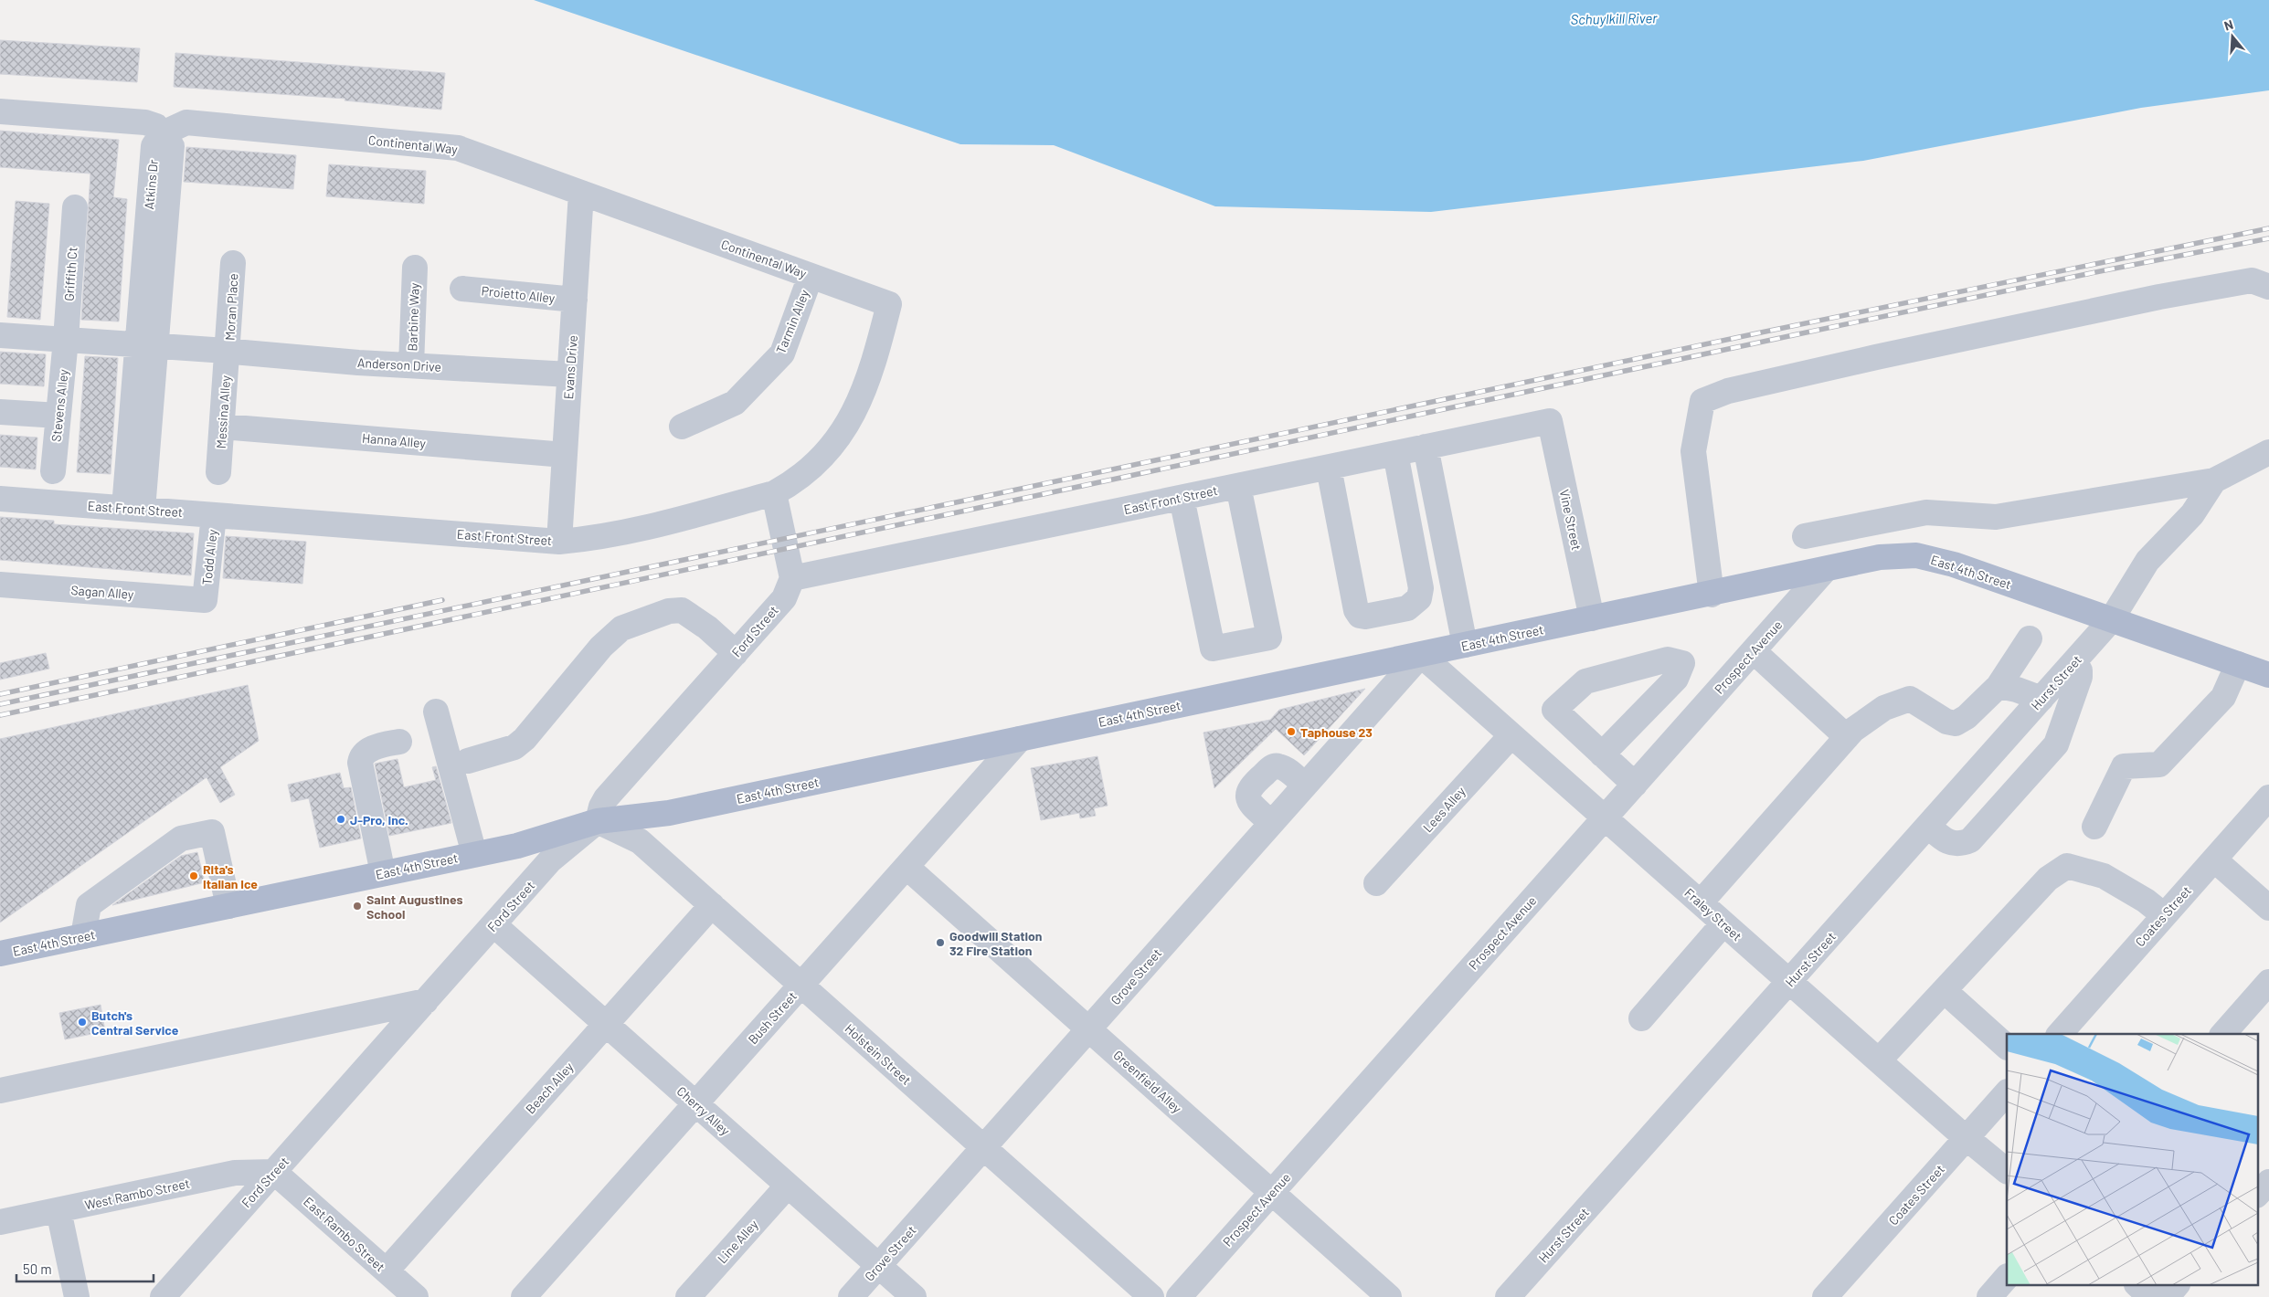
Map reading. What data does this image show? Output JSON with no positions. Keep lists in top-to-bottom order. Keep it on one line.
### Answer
{"streets":{"main road":["East 4th Street"],"street":["Continental Way","Atkins Dr","Griffith Ct","Proietto Alley","Moran Place","Barbine Way","Tarmin Alley","Anderson Drive","Evans Drive","Stevens Alley","Messina Alley","Hanna Alley","East Front Street","Vine Street","Todd Alley","Sagan Alley","Ford Street","Prospect Avenue","Hurst Street","Lees Alley","Fraley Street","Coates Street","Grove Street","Bush Street","Holstein Street","Greenfield Alley","Beach Alley","Cherry Alley","West Rambo Street","East Rambo Street","Line Alley"]},"crossings":[["Continental Way","Atkins Dr"],["Continental Way","Tarmin Alley"],["Continental Way","Evans Drive"],["Continental Way","East Front Street"],["Atkins Dr","Anderson Drive"],["Atkins Dr","East Front Street"],["Griffith Ct","Stevens Alley"],["Proietto Alley","Evans Drive"],["Moran Place","Anderson Drive"],["Moran Place","Messina Alley"],["Barbine Way","Anderson Drive"],["Anderson Drive","Evans Drive"],["Anderson Drive","Messina Alley"],["Evans Drive","Hanna Alley"],["Evans Drive","East Front Street"],["Messina Alley","Hanna Alley"],["East Front Street","Vine Street"],["East Front Street","Todd Alley"],["East Front Street","Ford Street"],["Vine Street","East 4th Street"],["Todd Alley","Sagan Alley"],["East 4th Street","Ford Street"],["East 4th Street","Prospect Avenue"],["East 4th Street","Hurst Street"],["East 4th Street","Fraley Street"],["East 4th Street","Grove Street"],["East 4th Street","Bush Street"],["East 4th Street","Holstein Street"],["Ford Street","Holstein Street"],["Ford Street","Cherry Alley"],["Ford Street","West Rambo Street"],["Ford Street","East Rambo Street"],["Prospect Avenue","Fraley Street"],["Prospect Avenue","Greenfield Alley"],["Hurst Street","Fraley Street"],["Lees Alley","Fraley Street"],["Fraley Street","Coates Street"],["Fraley Street","Grove Street"],["Grove Street","Holstein Street"],["Grove Street","Greenfield Alley"],["Grove Street","Cherry Alley"],["Bush Street","Holstein Street"],["Bush Street","Greenfield Alley"],["Bush Street","Cherry Alley"],["Holstein Street","Beach Alley"],["Beach Alley","Cherry Alley"],["Beach Alley","East Rambo Street"],["Cherry Alley","Line Alley"],["West Rambo Street","East Rambo Street"]],"water":["Schuylkill River"],"places":["Taphouse 23","J-Pro, Inc.","Rita's Italian Ice","Saint Augustines School","Goodwill Station 32 Fire Station","Butch's Central Service"],"scale_bar":"50 m","north":"top"}
